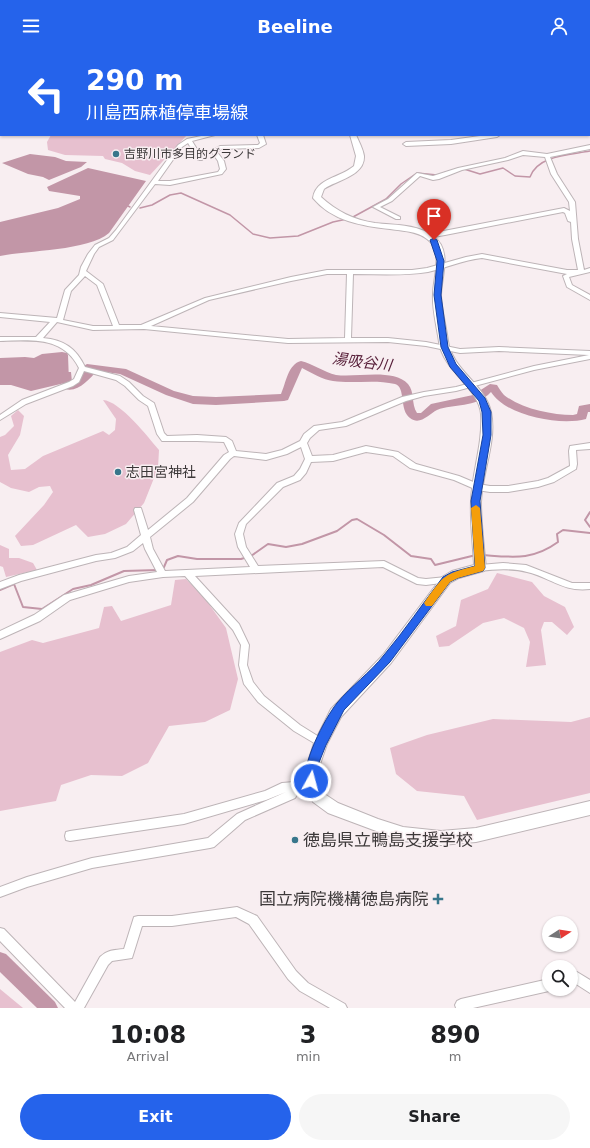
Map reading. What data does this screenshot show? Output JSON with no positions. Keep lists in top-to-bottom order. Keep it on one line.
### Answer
{"water":["湯吸谷川"],"places":{"other":["吉野川市多目的グランド","志田宮神社","徳島県立鴨島支援学校"],"health":["国立病院機構徳島病院"]},"north":"right","page":{"header":"Beeline","turn":["290 m","川島西麻植停車場線"],"eta":["10:08","Arrival","3","min","890","m"],"buttons":["Exit","Share"]}}
